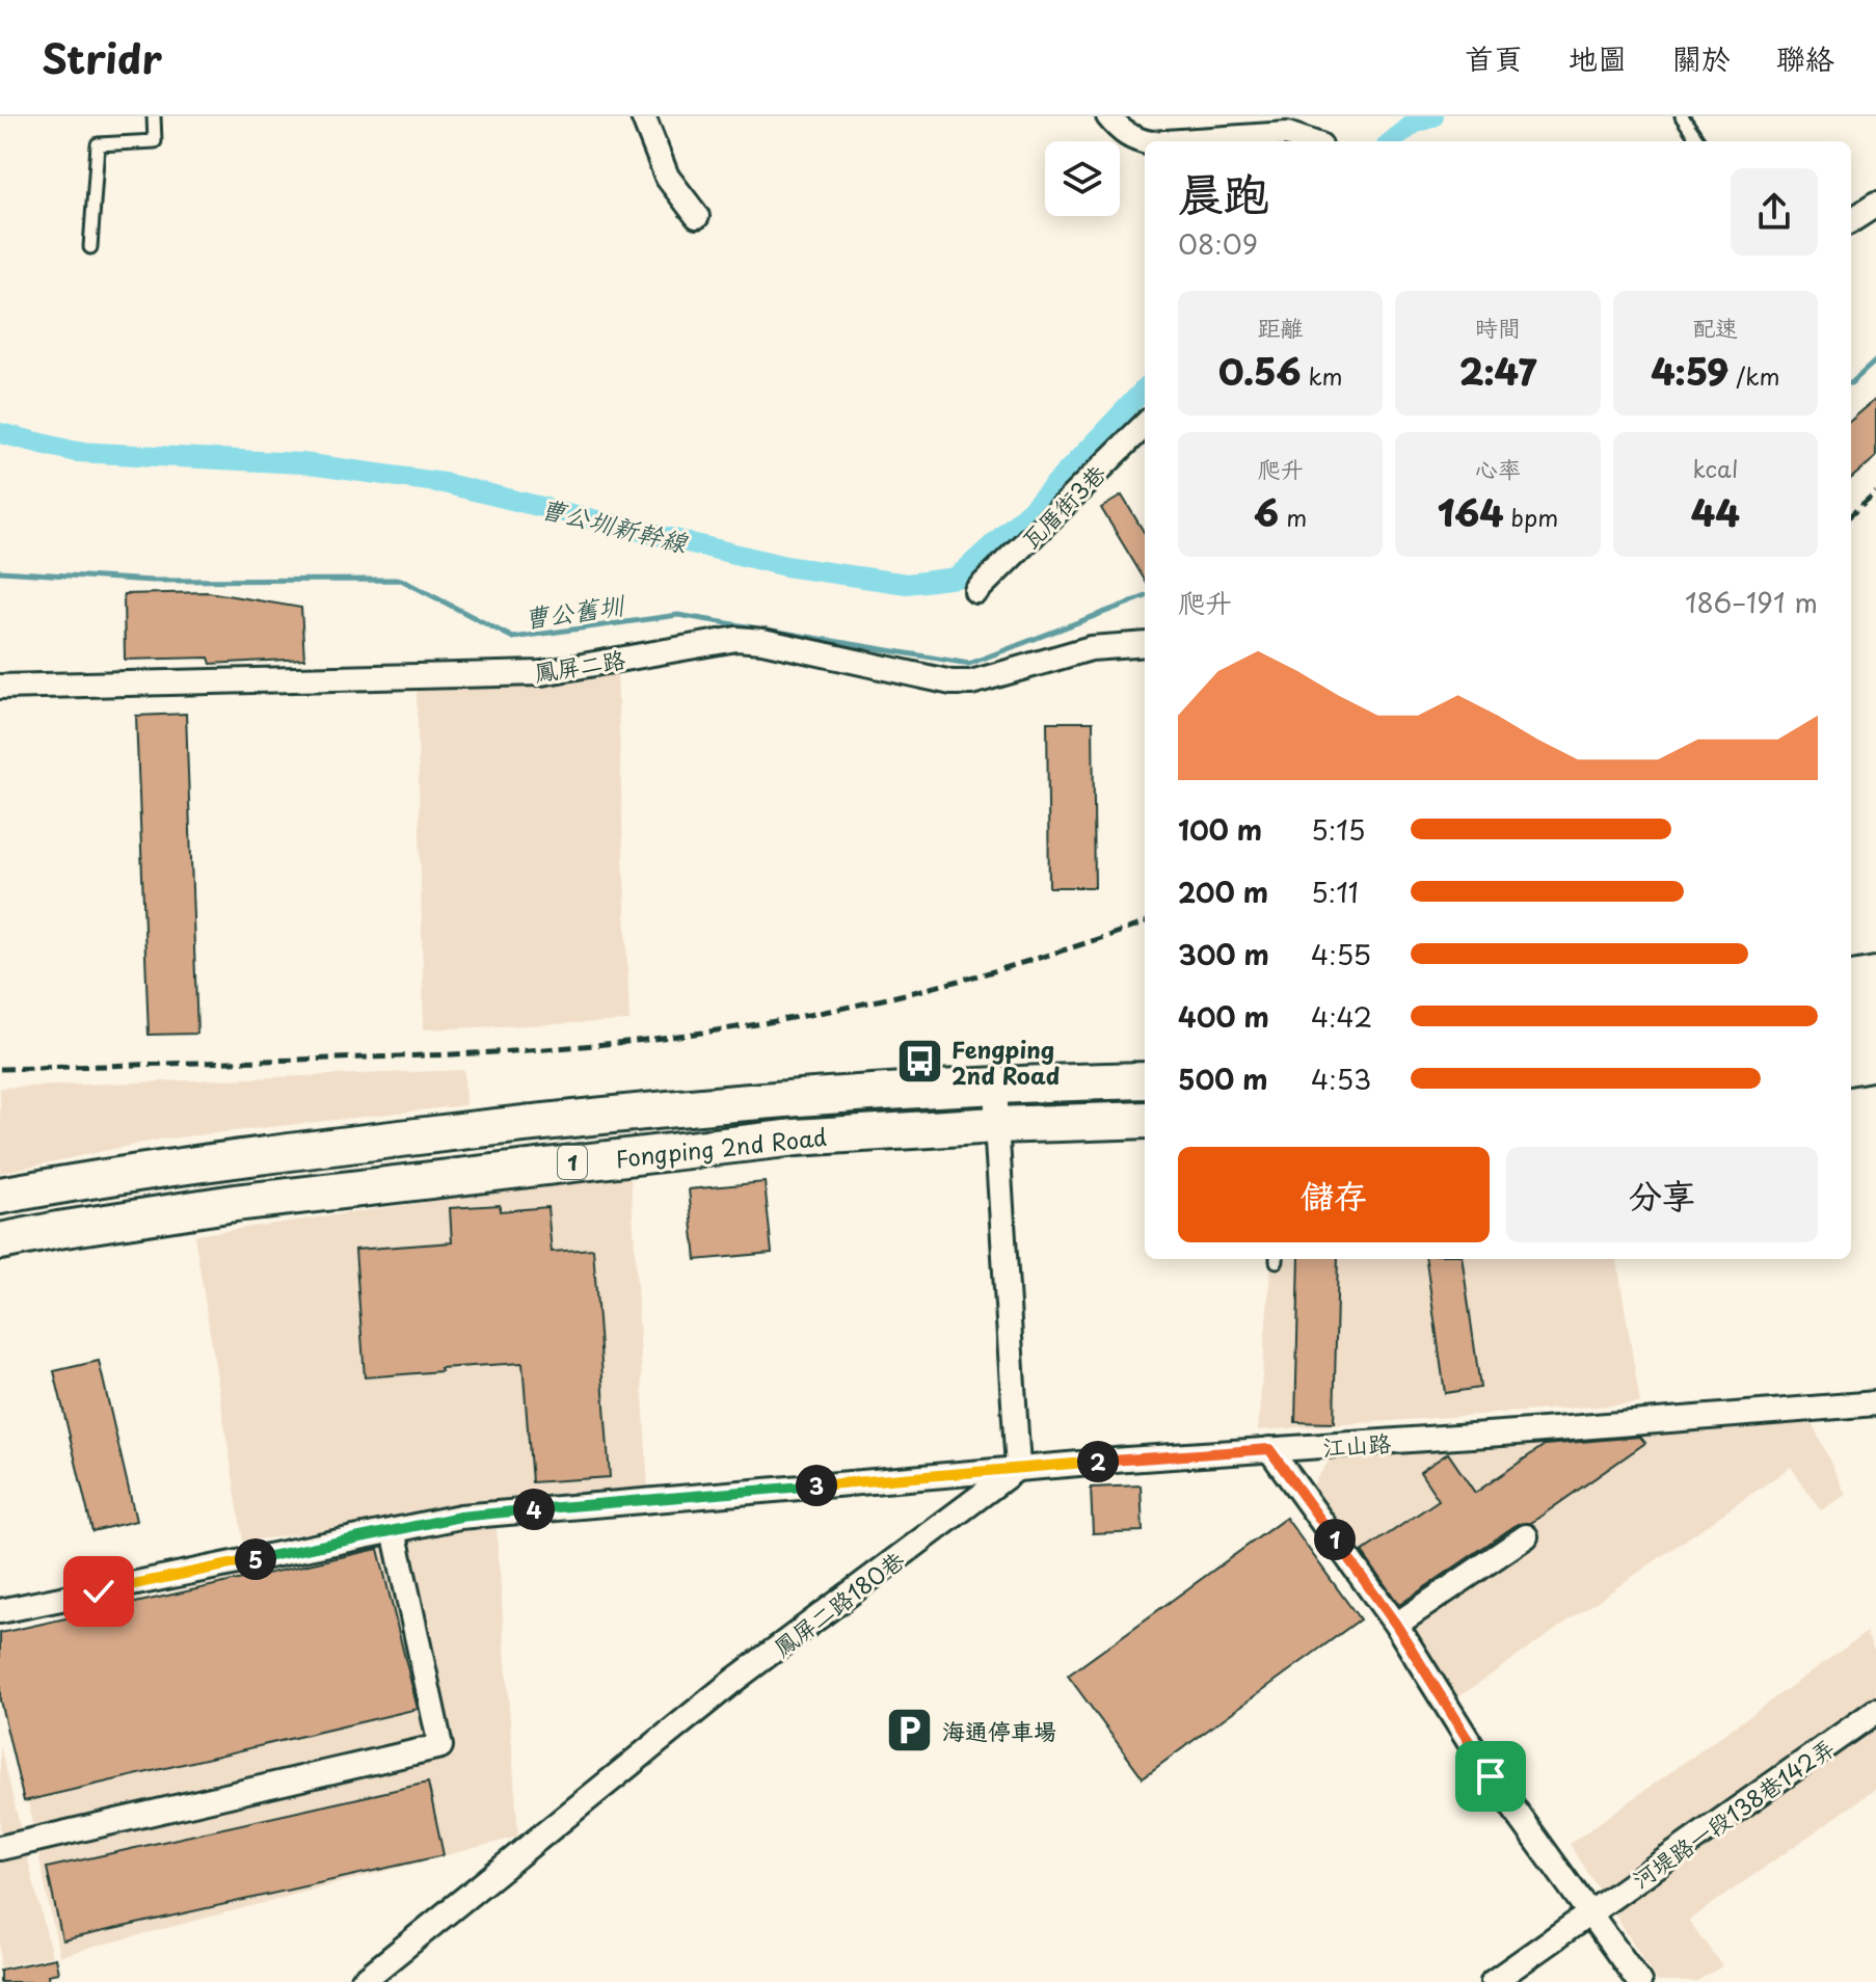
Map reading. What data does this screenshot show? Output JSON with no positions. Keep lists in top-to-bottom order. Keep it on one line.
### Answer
{"streets":{"main road":["Fongping 2nd Road","1"],"street":["瓦厝街3巷","鳳屏二路","江山路","鳳屏二路180巷","河堤路一段138巷142弄"]},"crossings":[["江山路","鳳屏二路180巷"]],"water":["曹公圳新幹線","曹公舊圳"],"places":{"bus stop":["Fengping 2nd Road"],"parking":["海通停車場"]},"page":{"header":"Stridr","nav":["首頁","地圖","關於","聯絡"],"heading":["晨跑","08:09"],"stats":[["距離","0.56 km"],["時間","2:47"],["配速","4:59 /km"],["爬升","6 m"],["心率","164 bpm"],["kcal","44"]],"chart":["爬升","186–191 m"],"list":[{"name":"100 m","note":"5:15"},{"name":"200 m","note":"5:11"},{"name":"300 m","note":"4:55"},{"name":"400 m","note":"4:42"},{"name":"500 m","note":"4:53"}],"buttons":["儲存","分享"],"pins":["2","3","4","1","5"]}}
